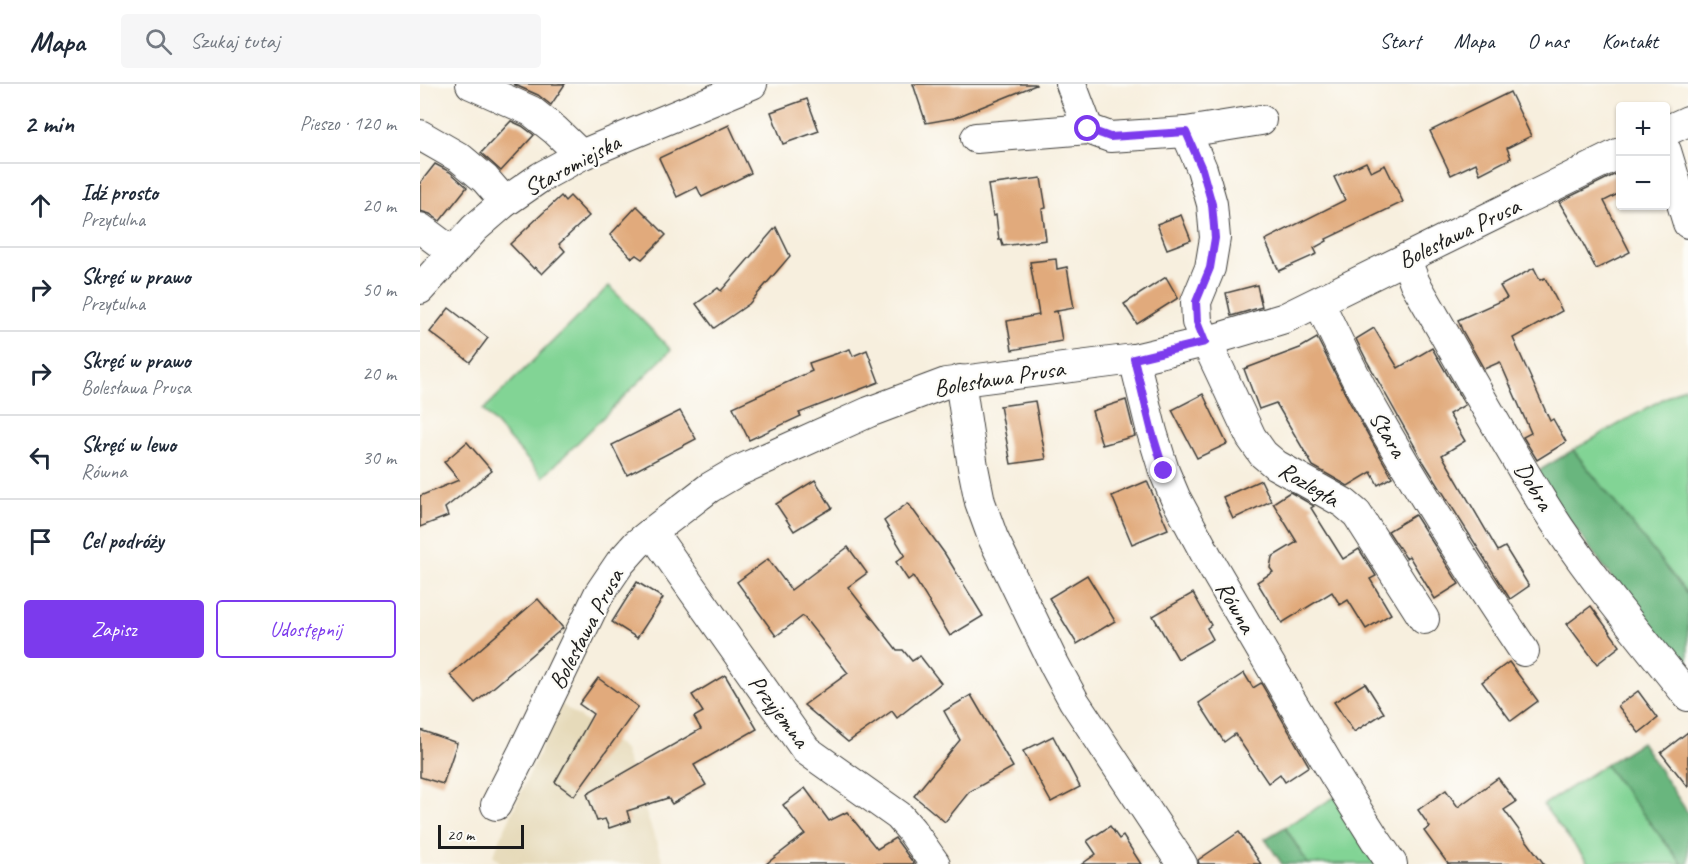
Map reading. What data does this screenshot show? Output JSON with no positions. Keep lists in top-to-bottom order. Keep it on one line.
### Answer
{"streets":{"street":["Staromiejska","Bolesława Prusa","Stara","Rozległa","Dobra","Równa","Przyjemna"]},"crossings":[["Bolesława Prusa","Stara"],["Bolesława Prusa","Rozległa"],["Bolesława Prusa","Dobra"],["Bolesława Prusa","Równa"],["Bolesława Prusa","Przyjemna"]],"scale_bar":"20 m","page":{"header":"Mapa","search":"Szukaj tutaj","nav":["Start","Mapa","O nas","Kontakt"],"heading":["2 min","Pieszo · 120 m"],"map_buttons":["+","−"],"list":[["Idź prosto","Przytulna","20 m"],["Skręć w prawo","Przytulna","50 m"],["Skręć w prawo","Bolesława Prusa","20 m"],["Skręć w lewo","Równa","30 m"],"Cel podróży"],"buttons":["Zapisz","Udostępnij"],"scale":"20 m"}}
